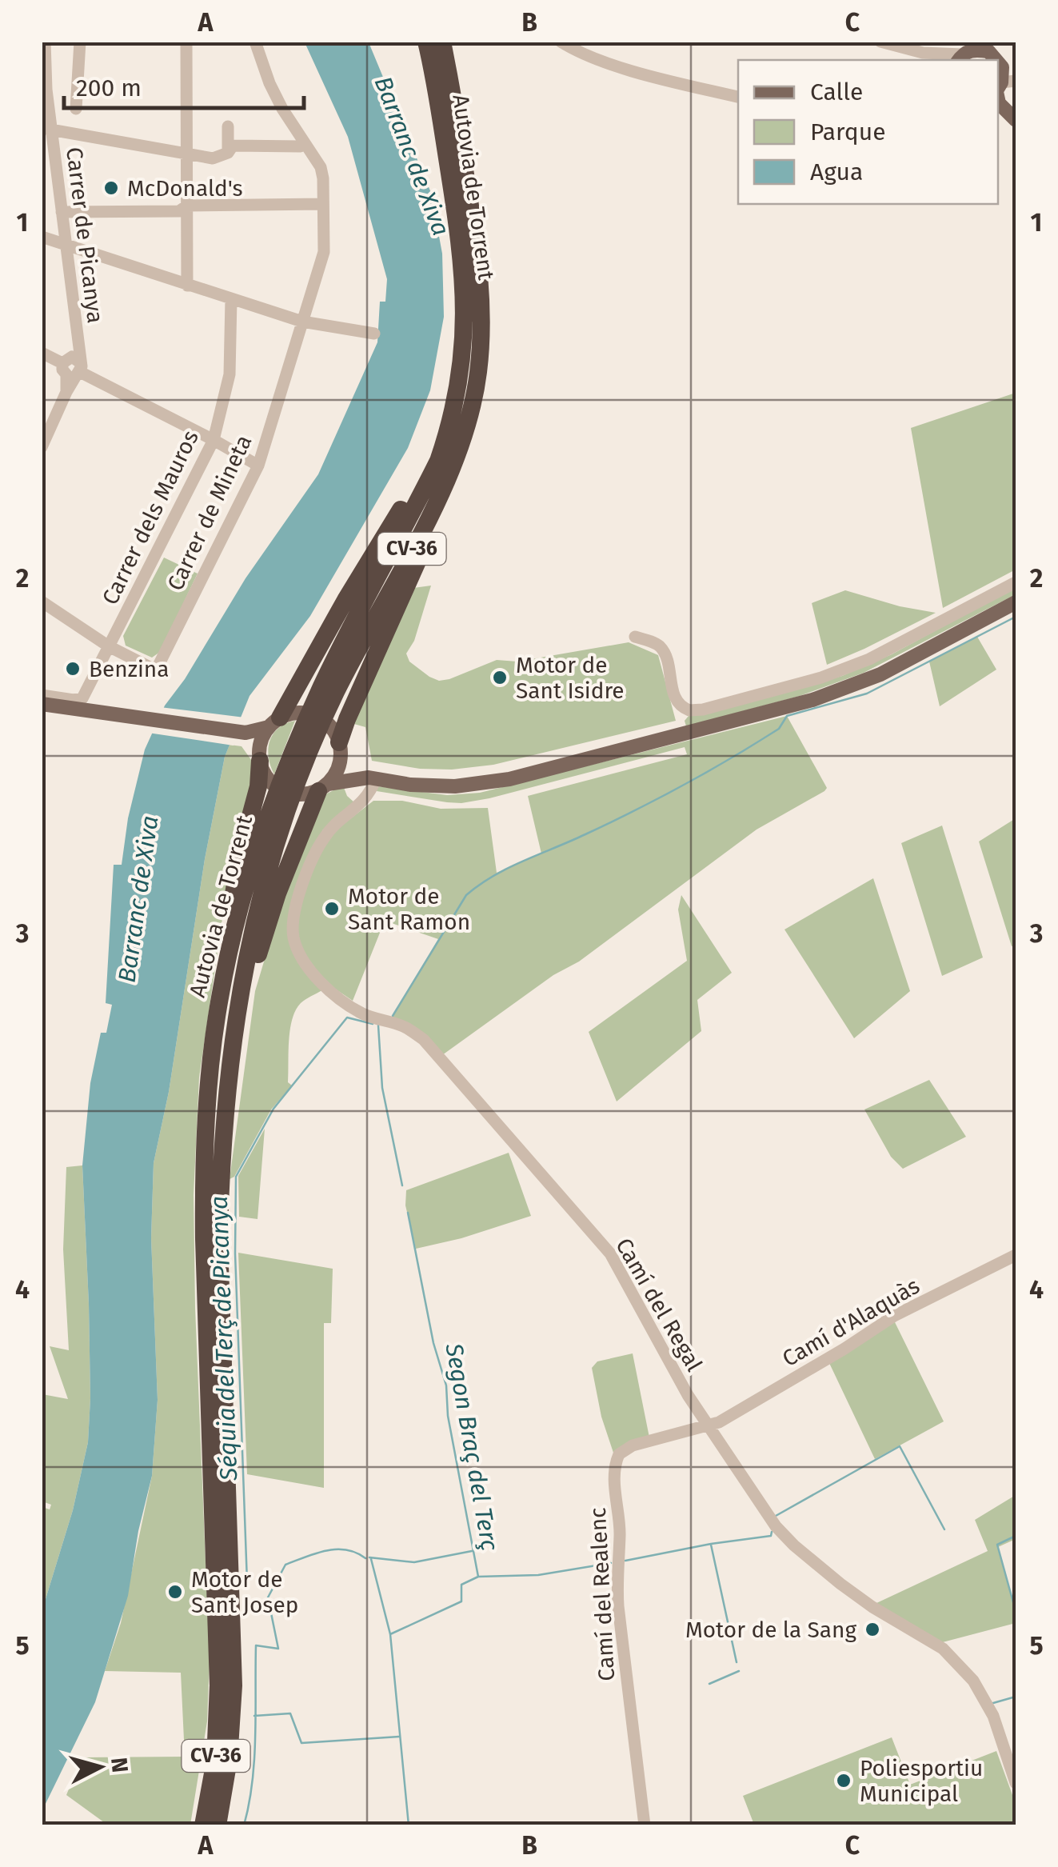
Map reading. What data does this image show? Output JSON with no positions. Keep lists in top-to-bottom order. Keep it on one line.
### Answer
{"streets":{"highway":["Autovia de Torrent","CV-36"],"street":["Carrer de Picanya","Carrer de Mineta","Carrer dels Mauros","Camí del Regal","Camí d'Alaquàs","Camí del Realenc"]},"crossings":[["Carrer de Mineta","Carrer dels Mauros"],["Camí del Regal","Camí d'Alaquàs"],["Camí del Regal","Camí del Realenc"],["Camí d'Alaquàs","Camí del Realenc"]],"water":["Barranc de Xiva","Séquia del Terç de Picanya","Segon Braç del Terç"],"places":["McDonald's","Benzina","Motor de Sant Isidre","Motor de Sant Ramon","Motor de Sant Josep","Motor de la Sang","Poliesportiu Municipal"],"legend":["Calle","Parque","Agua"],"scale_bar":"200 m","north":"right","grid":{"columns":["A","B","C"],"rows":["1","2","3","4","5"]}}
